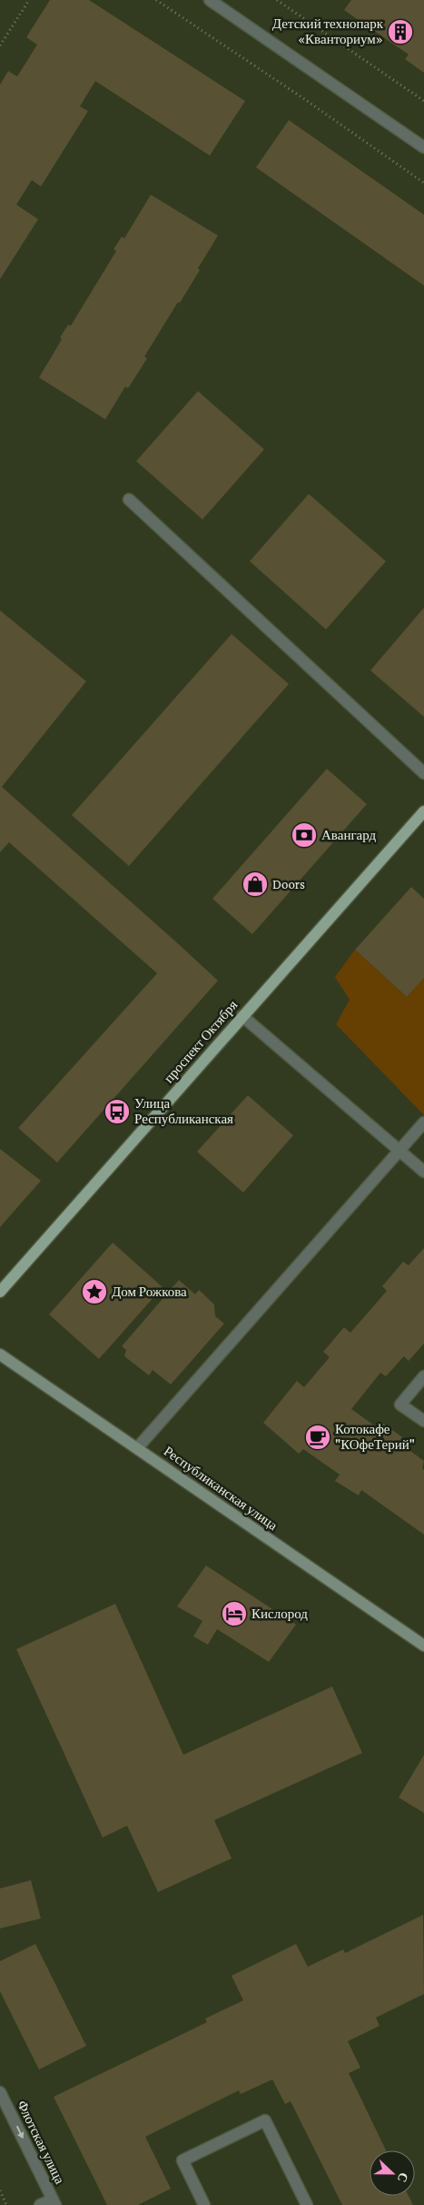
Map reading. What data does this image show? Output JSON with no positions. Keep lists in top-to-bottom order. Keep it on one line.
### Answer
{"streets":{"main road":["проспект Октября","Республиканская улица"],"street":["Флотская улица"]},"one_way":["Флотская улица"],"places":{"building":["Детский технопарк «Кванториум»"],"bank":["Авангард"],"shop":["Doors"],"bus stop":["Улица Республиканская"],"place":["Дом Рожкова"],"cafe":["Котокафе \"КОфеТерий\""],"hotel":["Кислород"]},"north":"right"}
